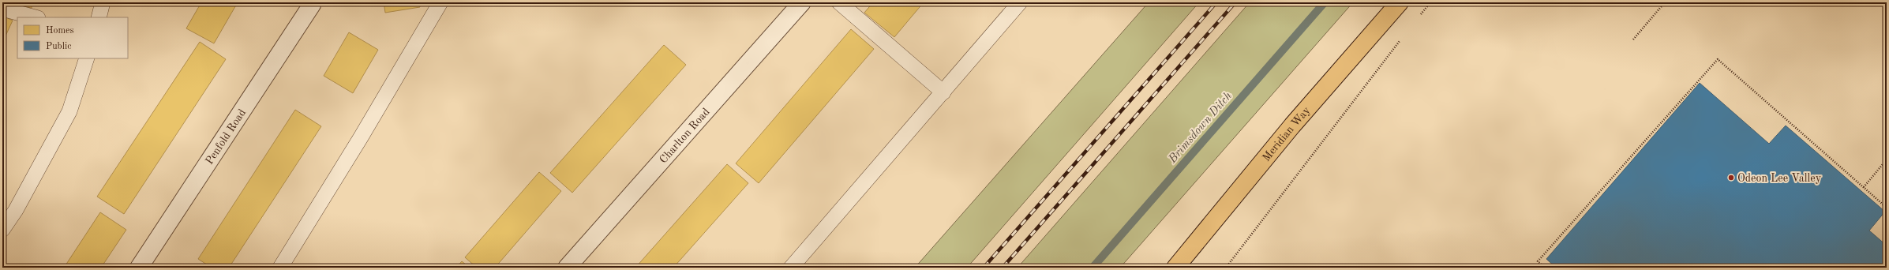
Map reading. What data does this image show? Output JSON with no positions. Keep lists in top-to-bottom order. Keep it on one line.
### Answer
{"streets":{"main road":["Meridian Way"],"street":["Charlton Road","Penfold Road"]},"water":["Brimsdown Ditch"],"places":["Odeon Lee Valley"],"legend":["Homes","Public"]}
